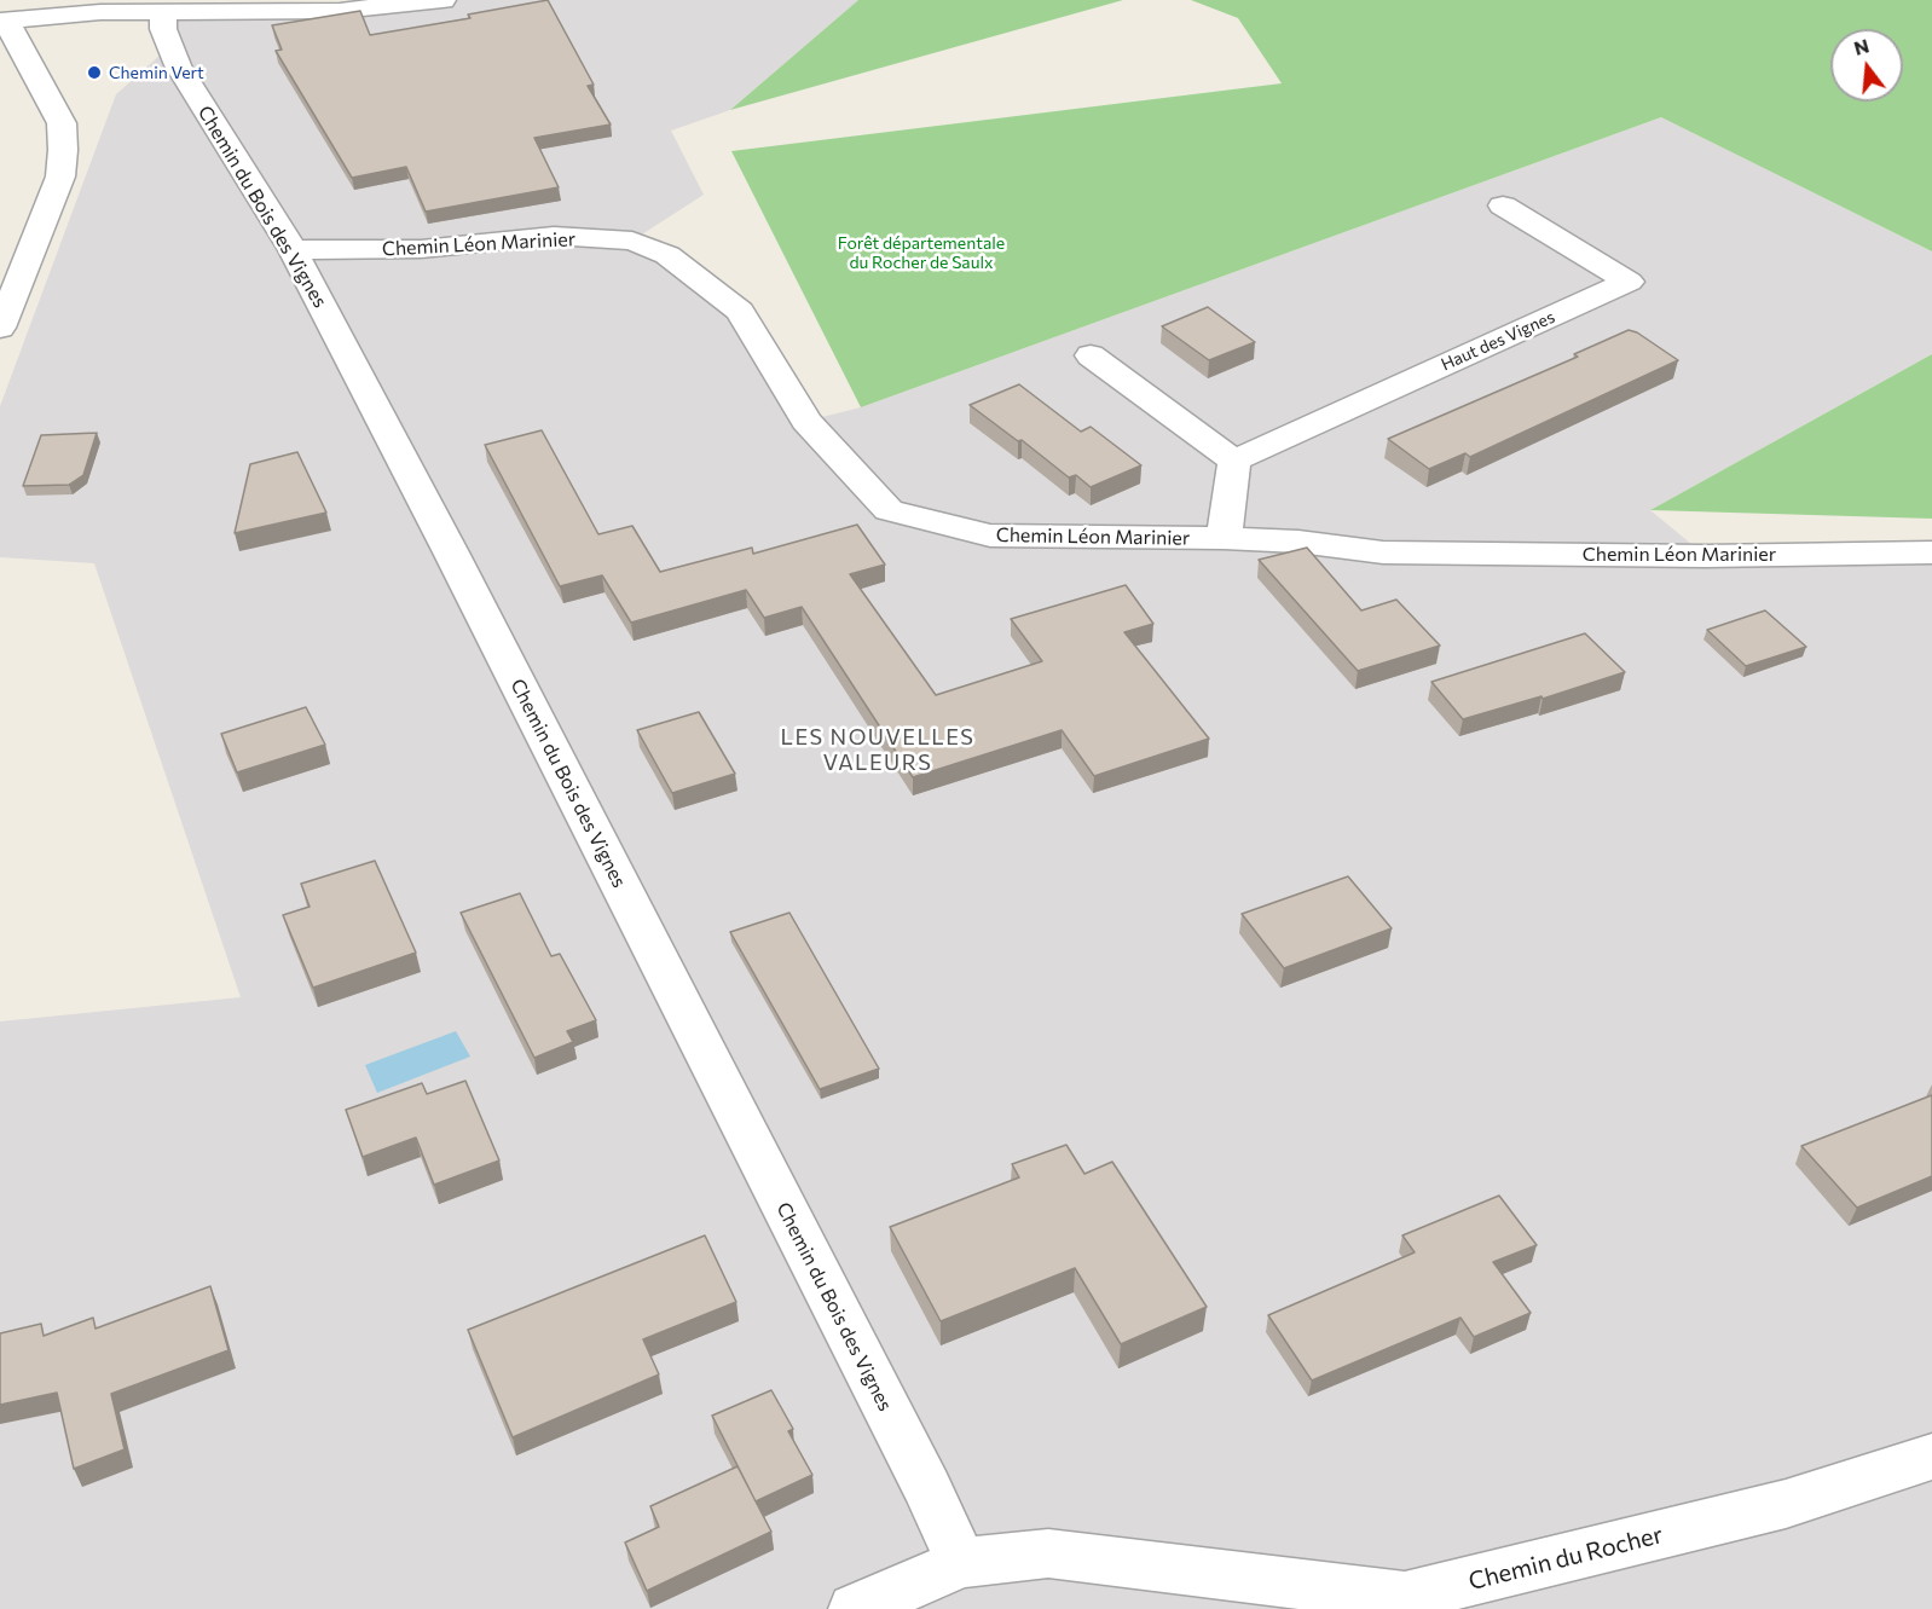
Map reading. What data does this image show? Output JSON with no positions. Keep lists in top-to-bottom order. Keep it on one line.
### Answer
{"streets":{"street":["Chemin du Bois des Vignes","Chemin Léon Marinier","Haut des Vignes","Chemin du Rocher"]},"crossings":[["Chemin du Bois des Vignes","Chemin Léon Marinier"],["Chemin du Bois des Vignes","Chemin du Rocher"]],"districts":["LES NOUVELLES VALEURS"],"parks":["Forêt départementale du Rocher de Saulx"],"places":["Chemin Vert"],"north":"top"}
